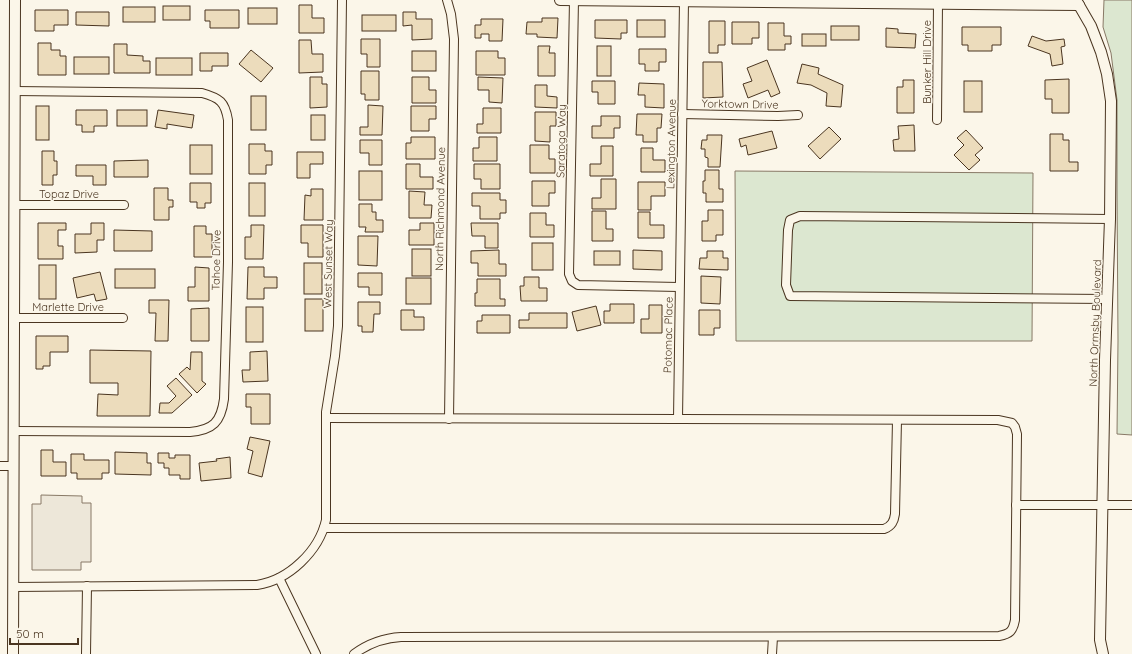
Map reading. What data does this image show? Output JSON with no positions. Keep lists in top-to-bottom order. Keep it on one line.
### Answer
{"streets":{"street":["Bunker Hill Drive","Yorktown Drive","Saratoga Way","Lexington Avenue","Topaz Drive","North Richmond Avenue","Tahoe Drive","West Sunset Way","Marlette Drive","North Ormsby Boulevard","Potomac Place"]},"crossings":[["Yorktown Drive","Lexington Avenue"],["Saratoga Way","Potomac Place"],["Lexington Avenue","Potomac Place"]],"scale_bar":"50 m"}
